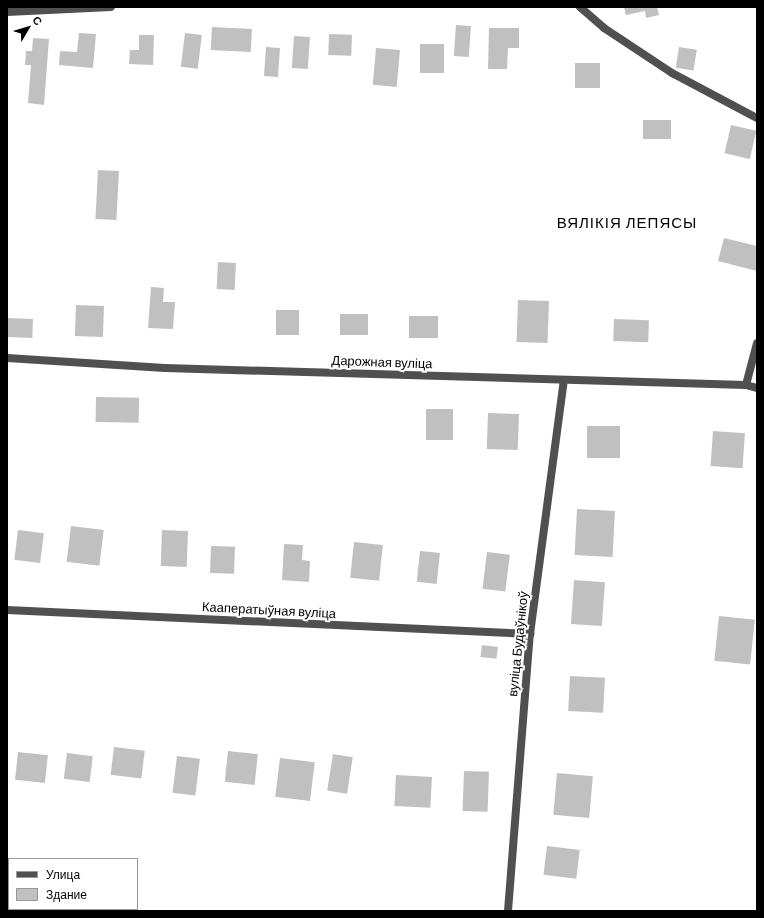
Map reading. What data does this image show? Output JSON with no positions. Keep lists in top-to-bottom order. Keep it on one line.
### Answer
{"streets":{"street":["Дарожная вуліца","Кааператыўная вуліца","вуліца Будаўнікоў"]},"crossings":[["Дарожная вуліца","вуліца Будаўнікоў"],["Кааператыўная вуліца","вуліца Будаўнікоў"]],"districts":["ВЯЛІКІЯ ЛЕПЯСЫ"],"legend":["Улица","Здание"],"north":"top right"}
